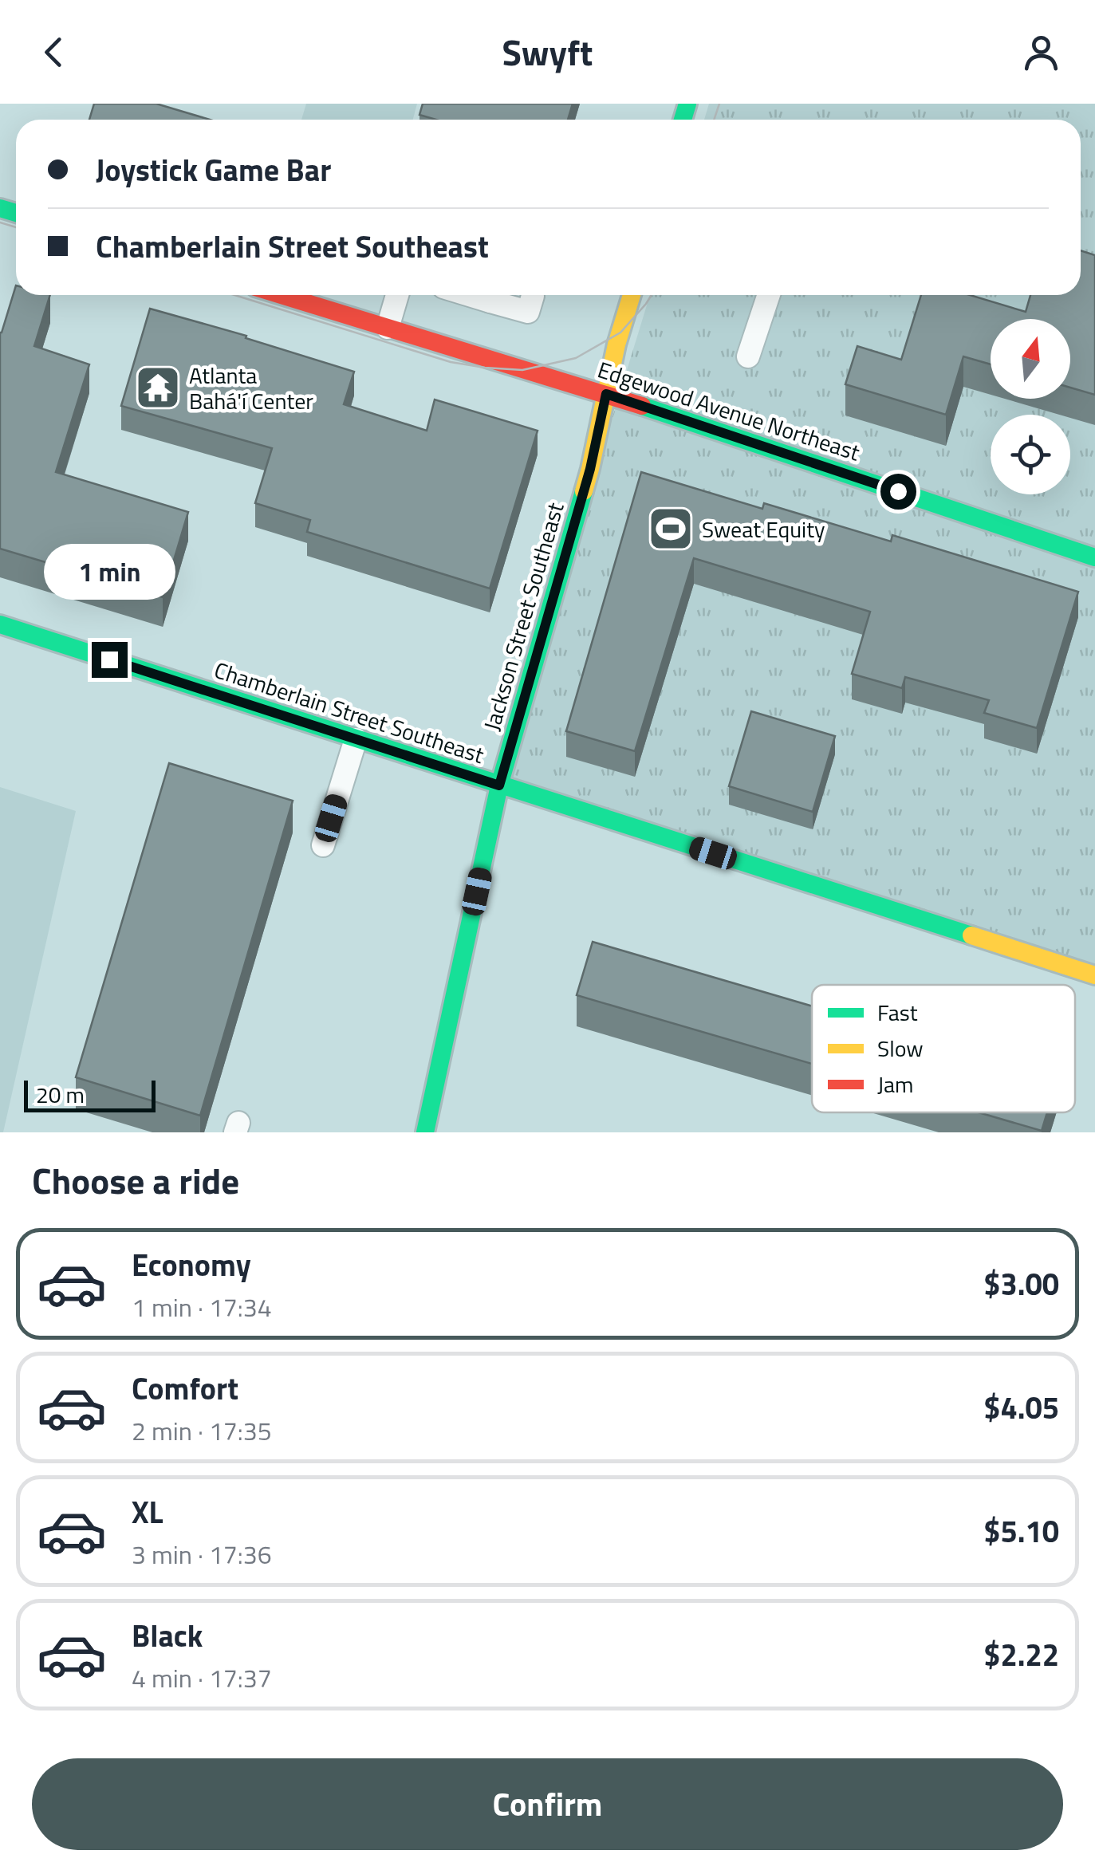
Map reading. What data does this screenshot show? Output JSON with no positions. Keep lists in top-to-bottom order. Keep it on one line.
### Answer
{"streets":{"street":["Edgewood Avenue Northeast","Jackson Street Southeast","Chamberlain Street Southeast"]},"crossings":[["Edgewood Avenue Northeast","Jackson Street Southeast"],["Jackson Street Southeast","Chamberlain Street Southeast"]],"places":{"temple":["Atlanta Bahá'í Center"],"sports":["Sweat Equity"]},"legend":["Fast","Slow","Jam"],"scale_bar":"20 m","north":"top","page":{"header":"Swyft","banner":["Joystick Game Bar","Chamberlain Street Southeast"],"bubble":"1 min","scale":"20 m","heading":"Choose a ride","list":[{"name":"Economy","note":"1 min · 17:34","value":"$3.00"},{"name":"Comfort","note":"2 min · 17:35","value":"$4.05"},{"name":"XL","note":"3 min · 17:36","value":"$5.10"},{"name":"Black","note":"4 min · 17:37","value":"$2.22"}],"buttons":"Confirm"}}
